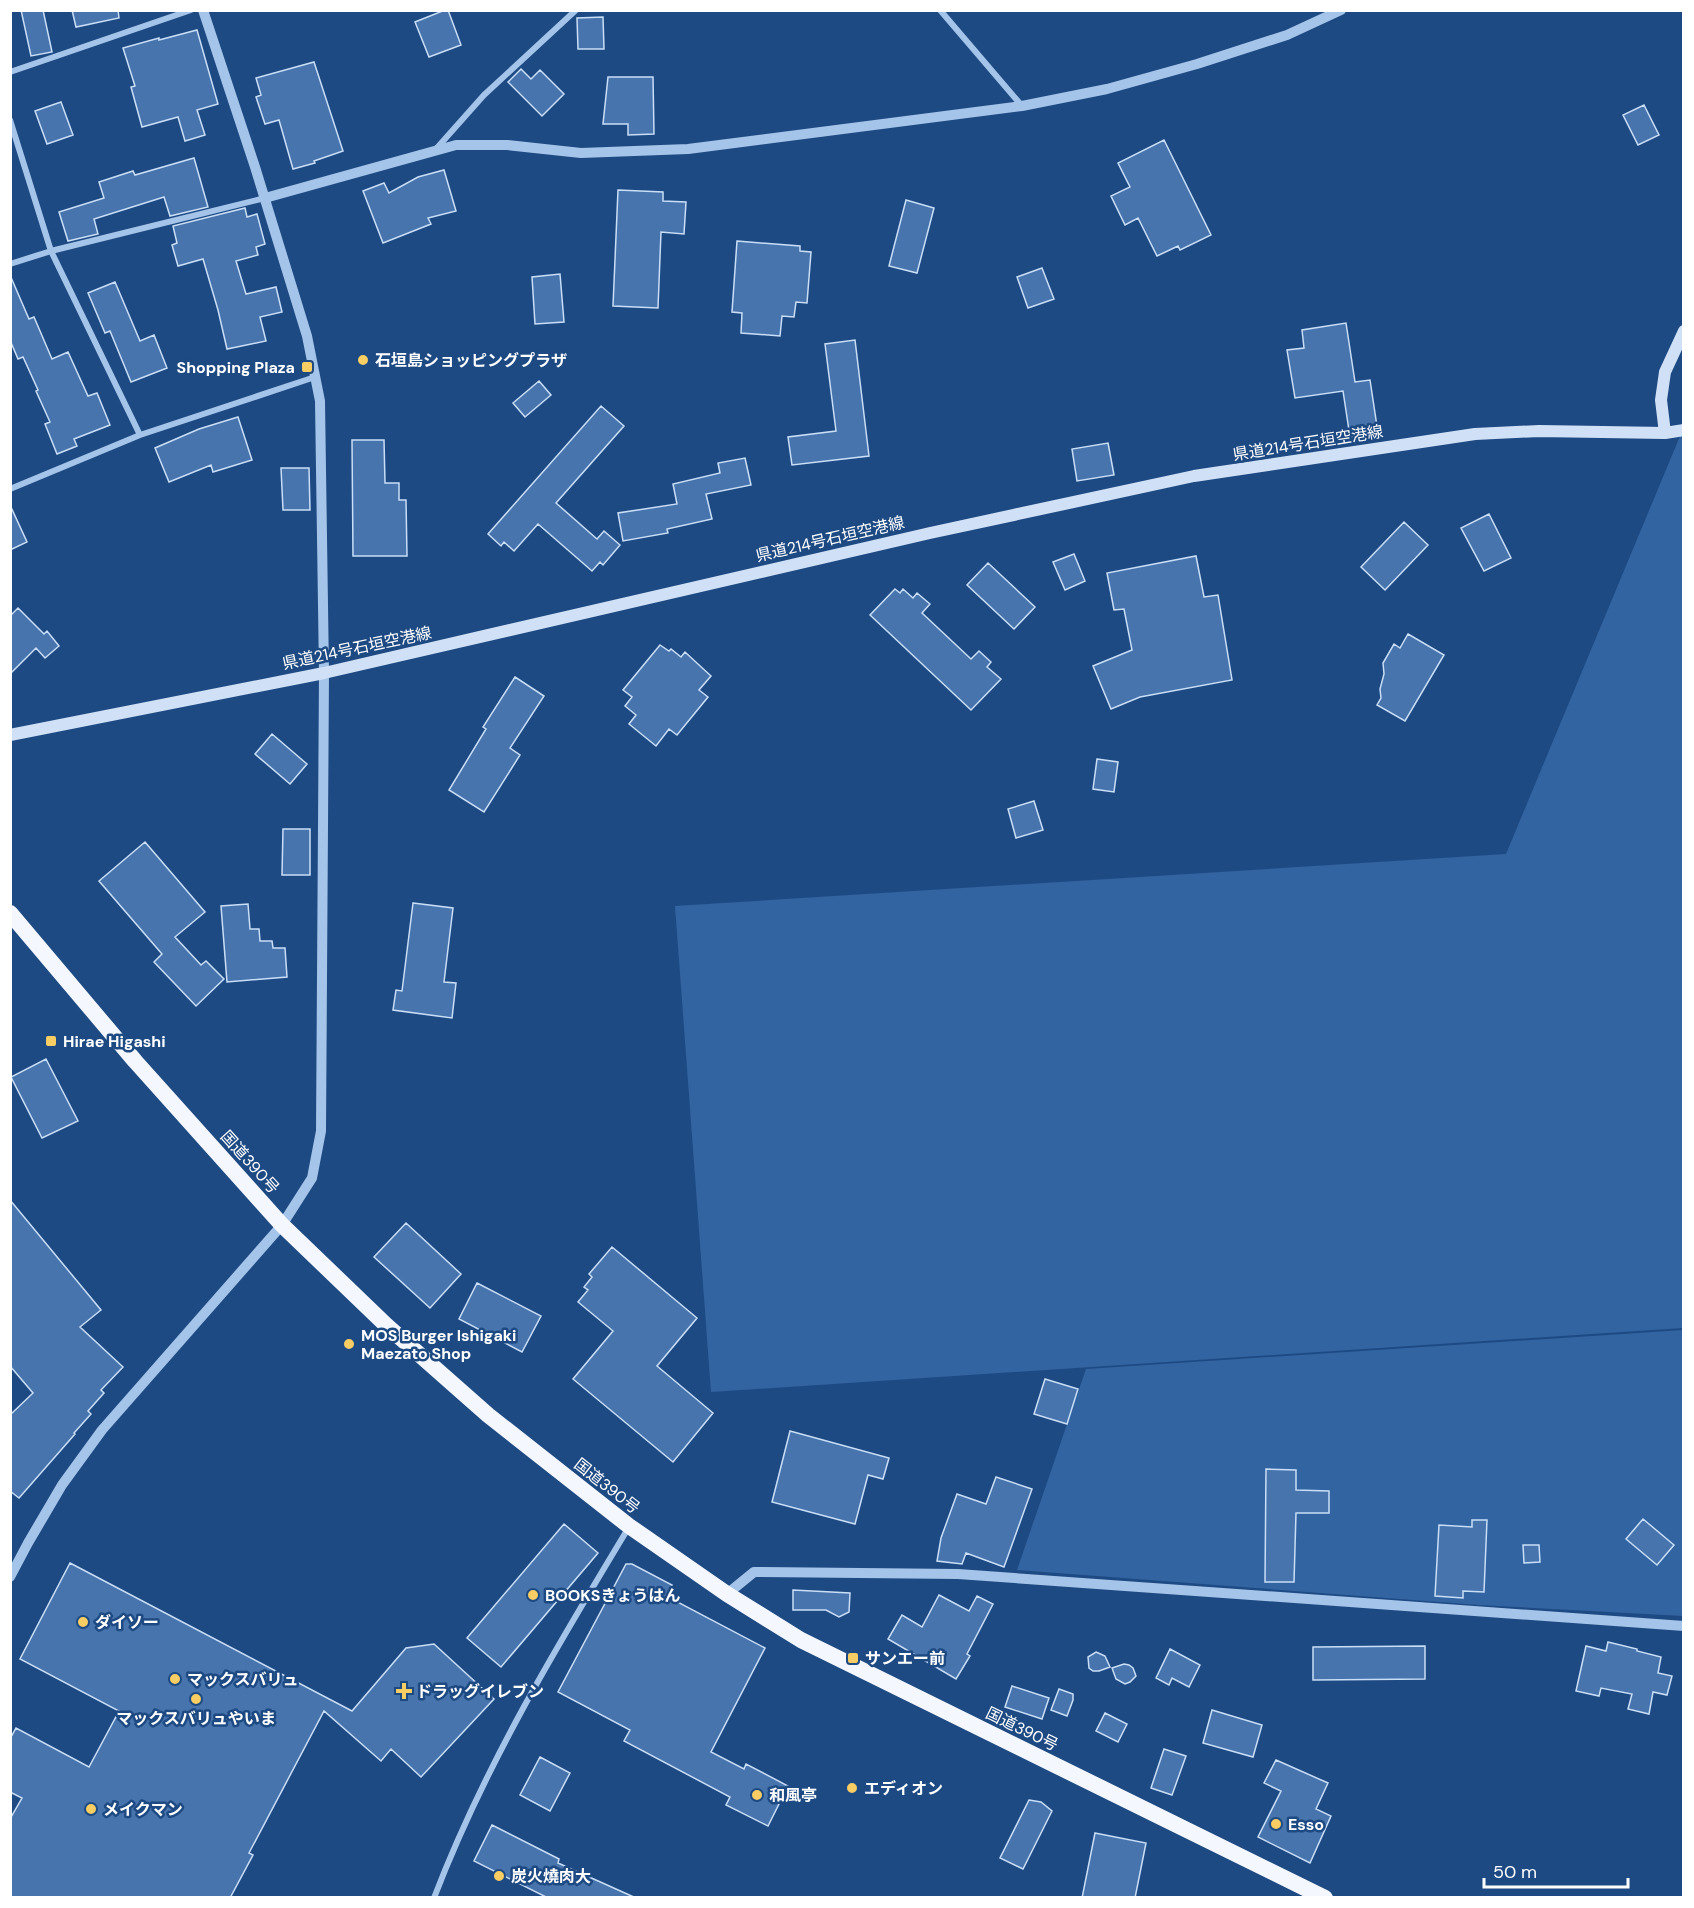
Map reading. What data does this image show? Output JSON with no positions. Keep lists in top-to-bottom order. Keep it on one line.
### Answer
{"streets":{"highway":["国道390号"],"main road":["県道214号石垣空港線"]},"places":{"other":["石垣島ショッピングプラザ","MOS Burger Ishigaki Maezato Shop","BOOKSきょうはん","ダイソー","マックスバリュ","マックスバリュやいま","エディオン","和風亭","メイクマン","Esso","炭火燒肉大"],"transit":["Shopping Plaza","Hirae Higashi","サンエー前"],"health":["ドラッグイレブン"]},"scale_bar":"50 m"}
